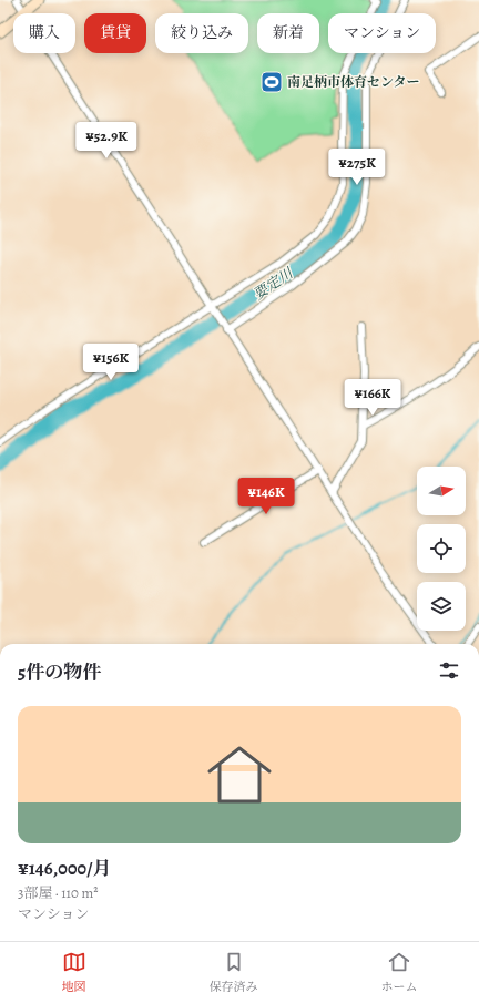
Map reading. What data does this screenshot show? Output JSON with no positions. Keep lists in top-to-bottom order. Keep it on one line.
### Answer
{"water":["要定川"],"places":{"sports":["南足柄市体育センター"]},"north":"right","page":{"chip":["購入","賃貸","絞り込み","新着","マンション"],"price":["¥52.9K","¥275K","¥156K","¥166K","¥146K"],"heading":"5件の物件","list":[{"name":"¥146,000/月","note":"3部屋 · 110 m² · マンション"}],"tabs":["地図","保存済み","ホーム"]}}
